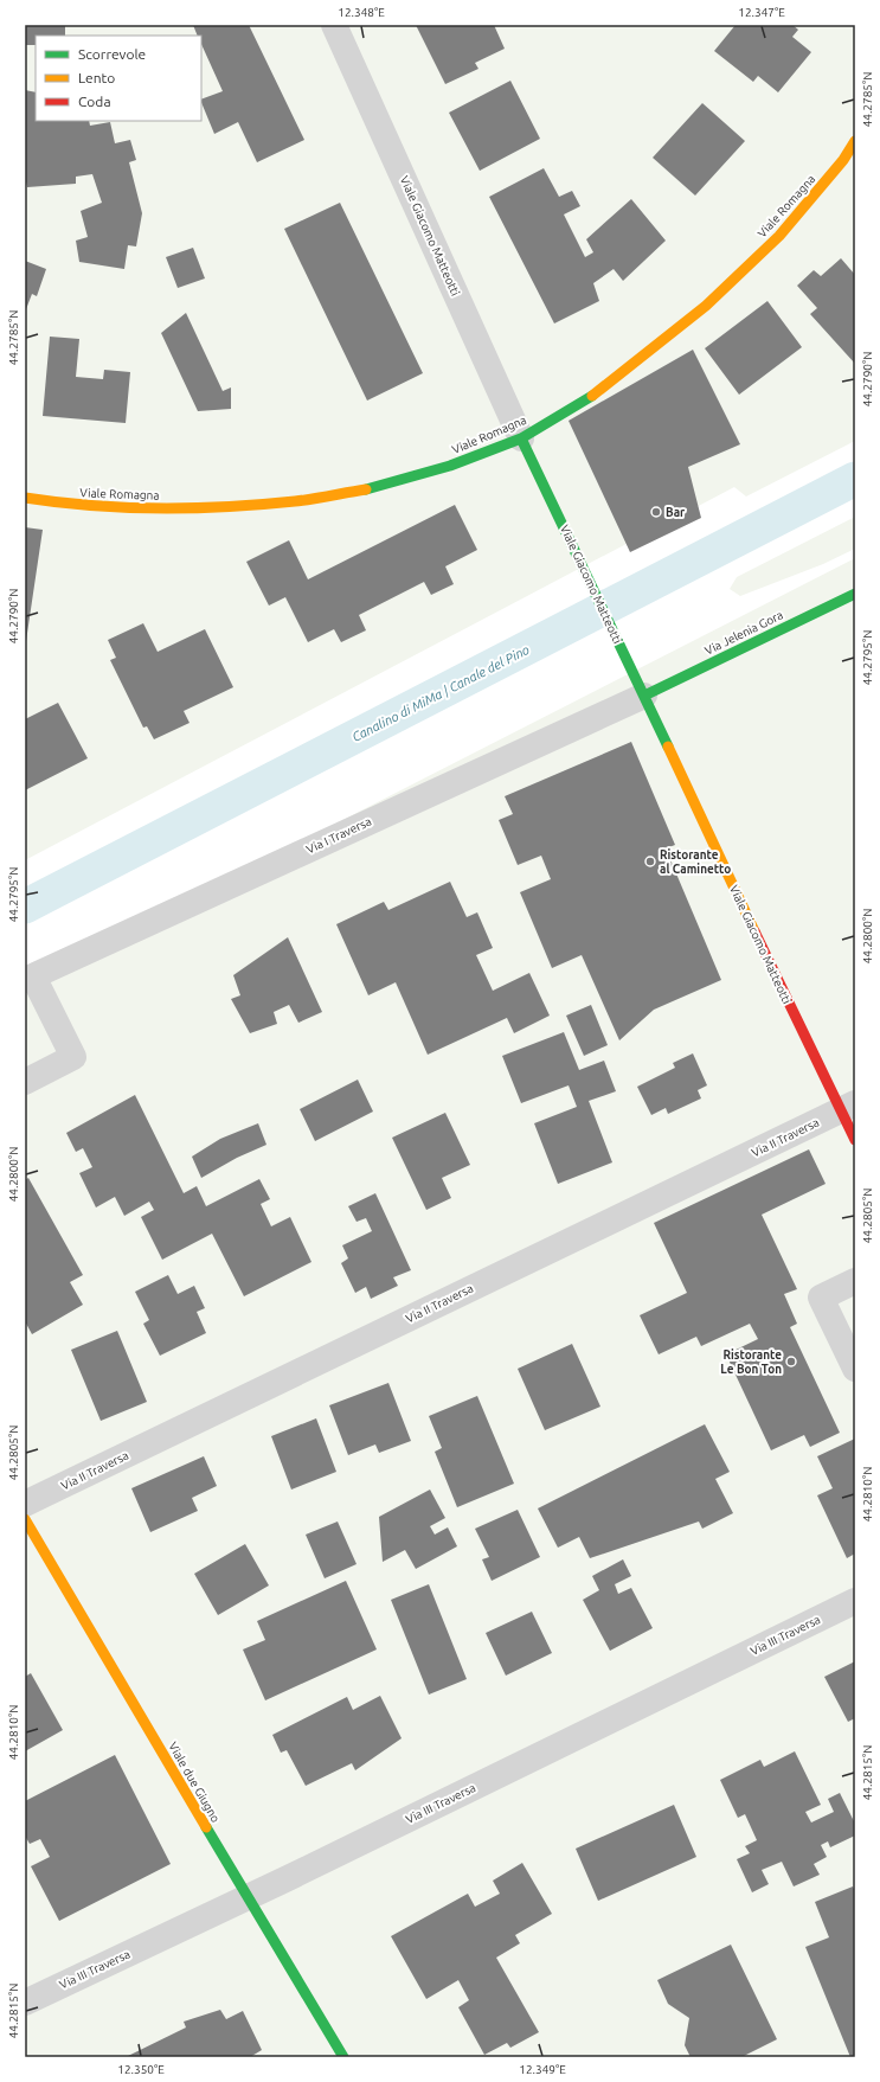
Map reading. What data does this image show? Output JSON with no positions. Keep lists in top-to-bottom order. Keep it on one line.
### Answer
{"streets":{"street":["Viale Romagna","Viale Giacomo Matteotti","Via Jelenia Gora","Via I Traversa","Via II Traversa","Via III Traversa","Viale due Giugno"]},"crossings":[["Viale Romagna","Viale Giacomo Matteotti"],["Viale Giacomo Matteotti","Via Jelenia Gora"],["Viale Giacomo Matteotti","Via I Traversa"],["Viale Giacomo Matteotti","Via II Traversa"],["Via Jelenia Gora","Via I Traversa"],["Via III Traversa","Viale due Giugno"]],"water":["Canalino di MiMa | Canale del Pino"],"places":["Bar","Ristorante al Caminetto","Ristorante Le Bon Ton"],"legend":["Scorrevole","Lento","Coda"],"coordinates":["12.348°E","12.347°E","44.2785°N","44.2790°N","44.2795°N","44.2800°N","44.2805°N","44.2810°N","44.2815°N","12.350°E","12.349°E"]}
